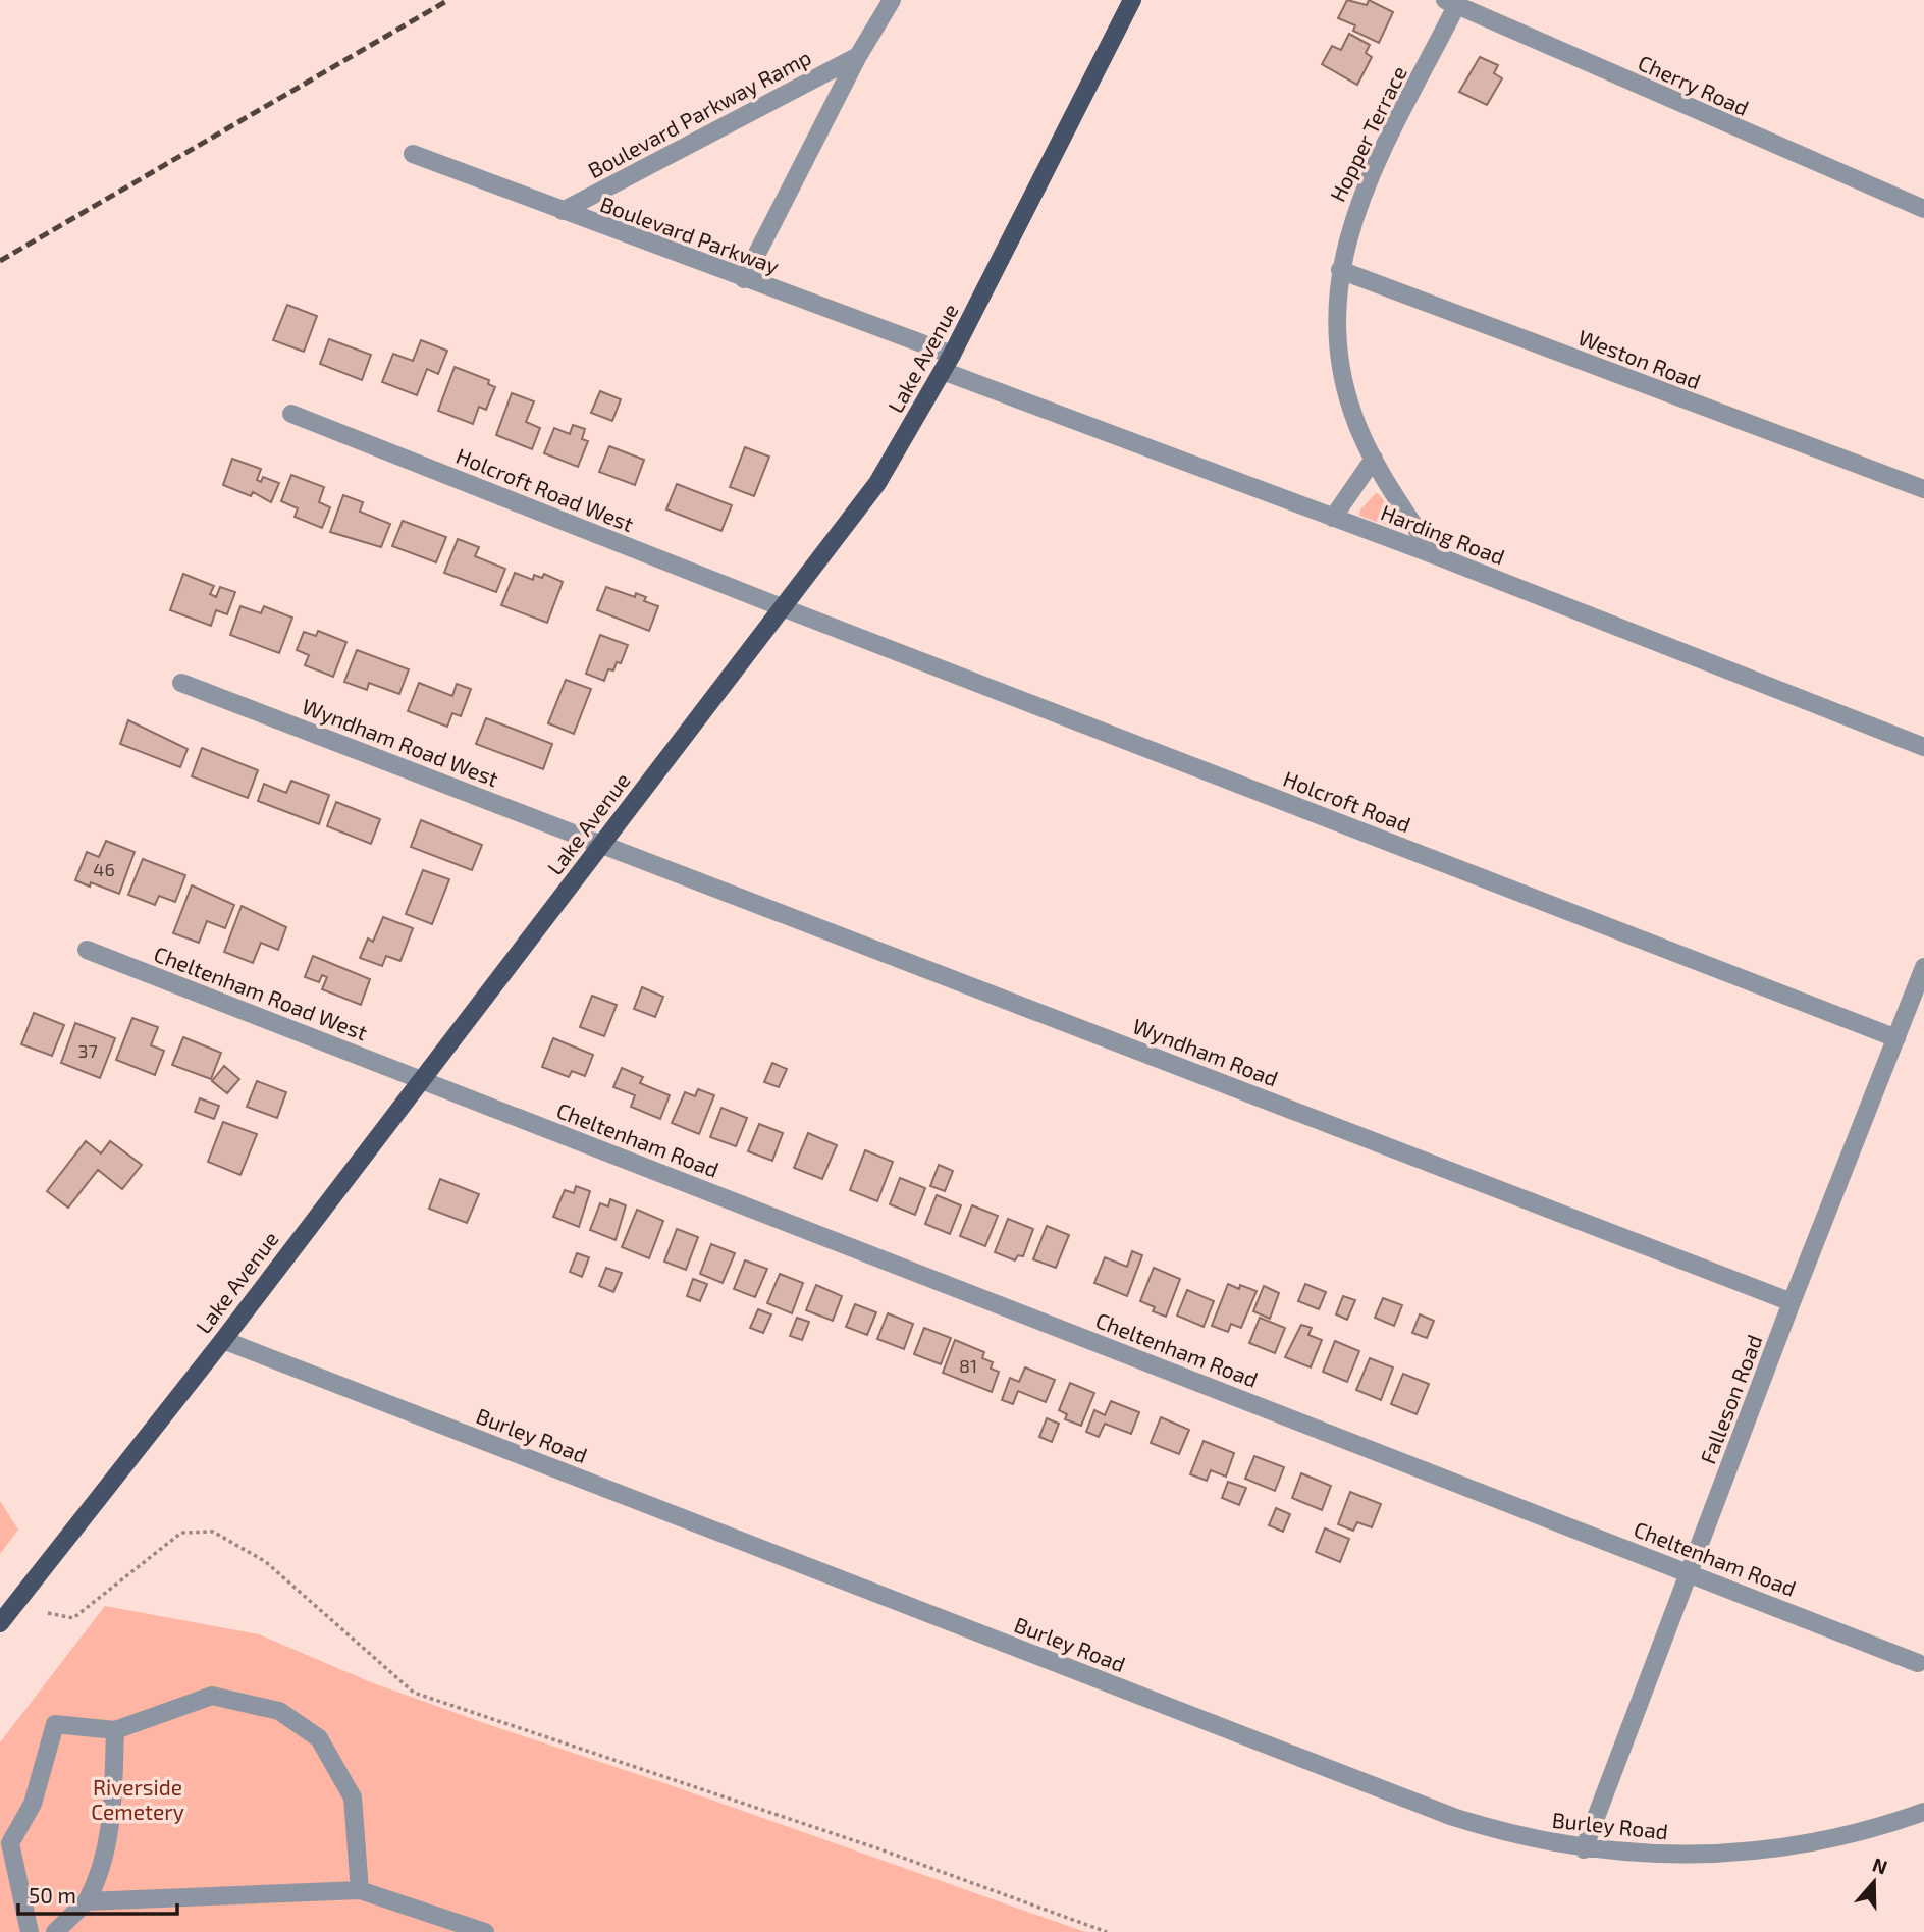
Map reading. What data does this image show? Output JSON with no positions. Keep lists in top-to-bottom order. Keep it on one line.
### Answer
{"streets":{"main road":["Lake Avenue"],"street":["Cherry Road","Boulevard Parkway Ramp","Hopper Terrace","Boulevard Parkway","Weston Road","Holcroft Road West","Harding Road","Wyndham Road West","Holcroft Road","Cheltenham Road West","Wyndham Road","Cheltenham Road","Falleson Road","Burley Road"]},"crossings":[["Cherry Road","Hopper Terrace"],["Boulevard Parkway Ramp","Boulevard Parkway"],["Hopper Terrace","Weston Road"],["Hopper Terrace","Harding Road"],["Boulevard Parkway","Lake Avenue"],["Boulevard Parkway","Harding Road"],["Lake Avenue","Holcroft Road West"],["Lake Avenue","Harding Road"],["Lake Avenue","Wyndham Road West"],["Lake Avenue","Holcroft Road"],["Lake Avenue","Cheltenham Road West"],["Lake Avenue","Wyndham Road"],["Lake Avenue","Cheltenham Road"],["Lake Avenue","Burley Road"],["Holcroft Road West","Holcroft Road"],["Wyndham Road West","Wyndham Road"],["Holcroft Road","Falleson Road"],["Cheltenham Road West","Cheltenham Road"],["Wyndham Road","Falleson Road"],["Cheltenham Road","Falleson Road"],["Falleson Road","Burley Road"]],"parks":["Riverside Cemetery"],"house_numbers":["46","37","81"],"scale_bar":"50 m","north":"top"}
